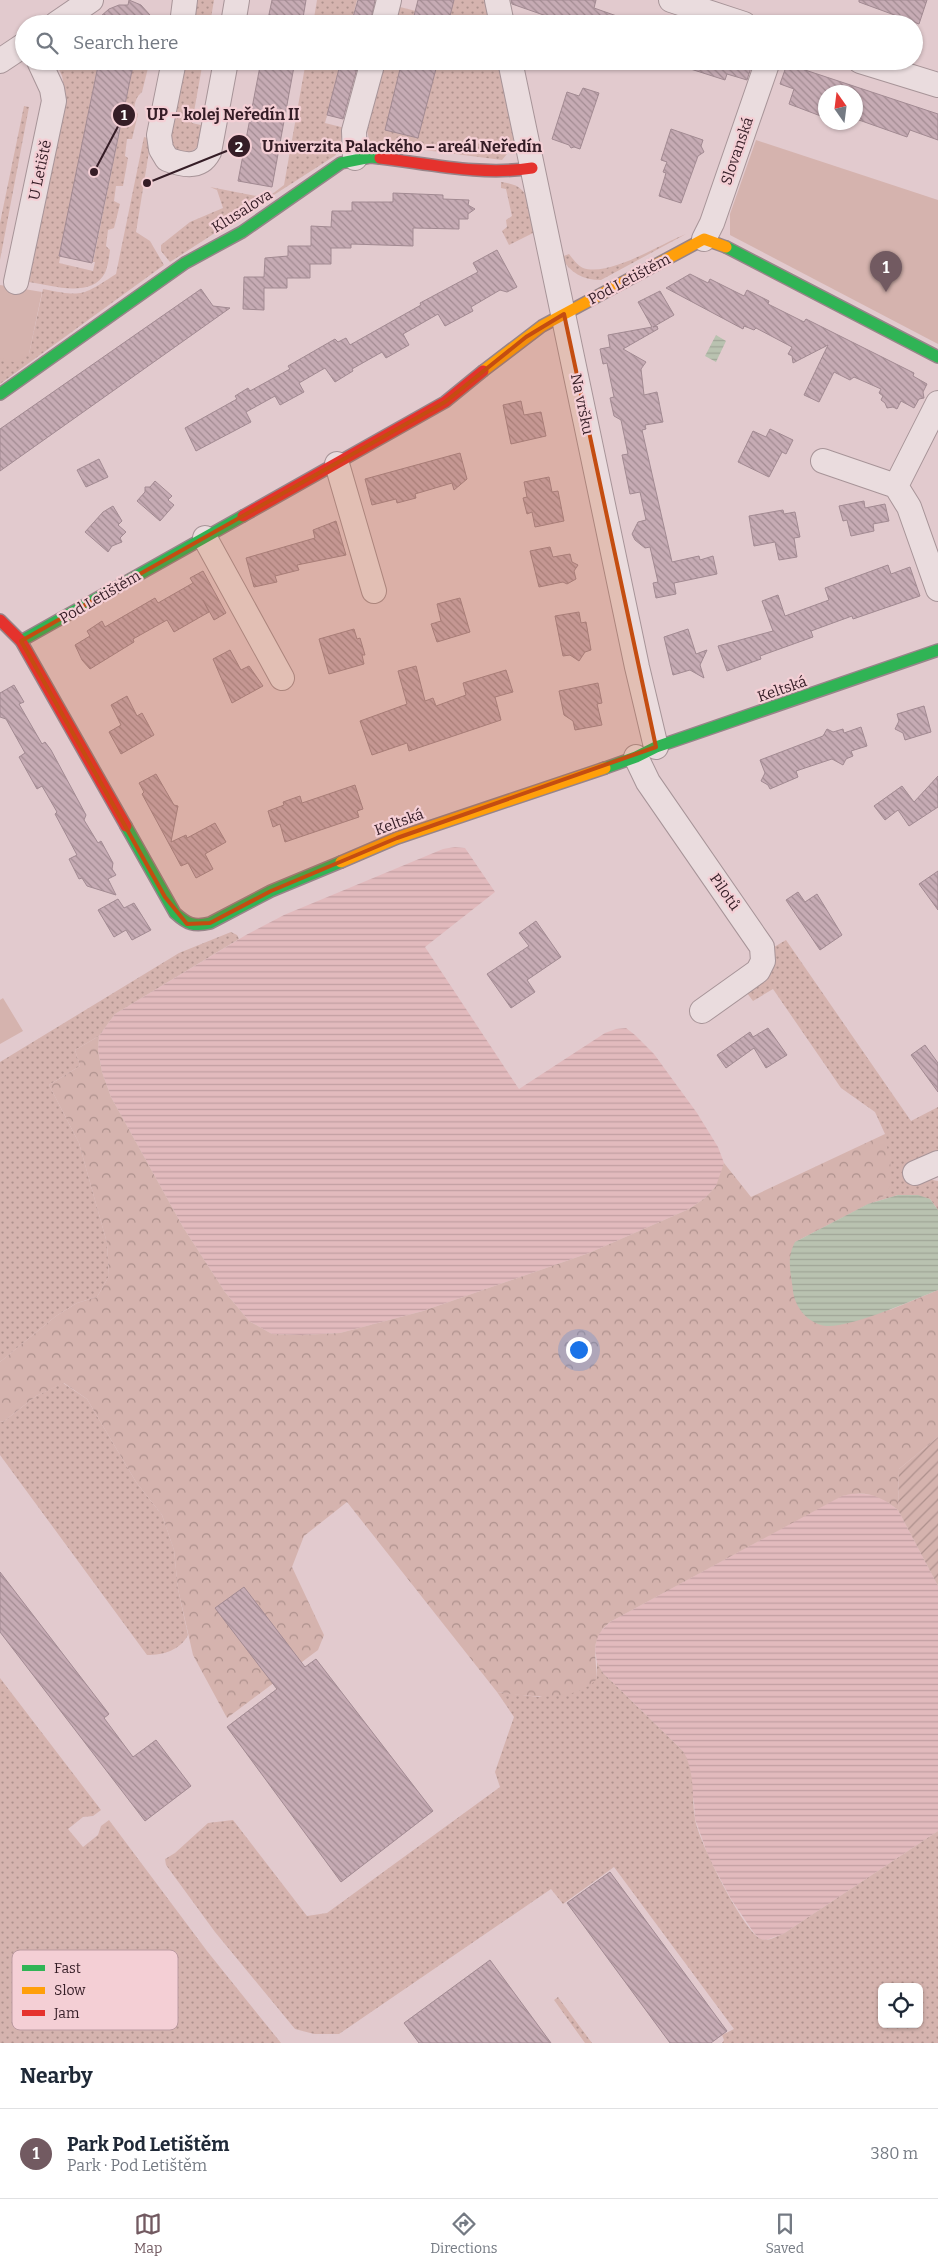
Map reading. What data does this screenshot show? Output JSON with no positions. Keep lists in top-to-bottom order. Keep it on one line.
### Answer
{"streets":{"street":["Slovanská","U Letiště","Klusalova","Pod Letištěm","Na vršku","Keltská","Pilotů"]},"crossings":[["Slovanská","Pod Letištěm"],["Klusalova","Na vršku"],["Pod Letištěm","Na vršku"],["Pod Letištěm","Keltská"],["Na vršku","Keltská"],["Na vršku","Pilotů"],["Keltská","Pilotů"]],"places":["UP – kolej Neředín II","Univerzita Palackého – areál Neředín"],"legend":["Fast","Slow","Jam"],"north":"top","page":{"search":"Search here","pins":"1","heading":"Nearby","list":[{"mark":"1","name":"Park Pod Letištěm","note":"Park · Pod Letištěm","value":"380 m"}],"nav":["Map","Directions","Saved"]}}
